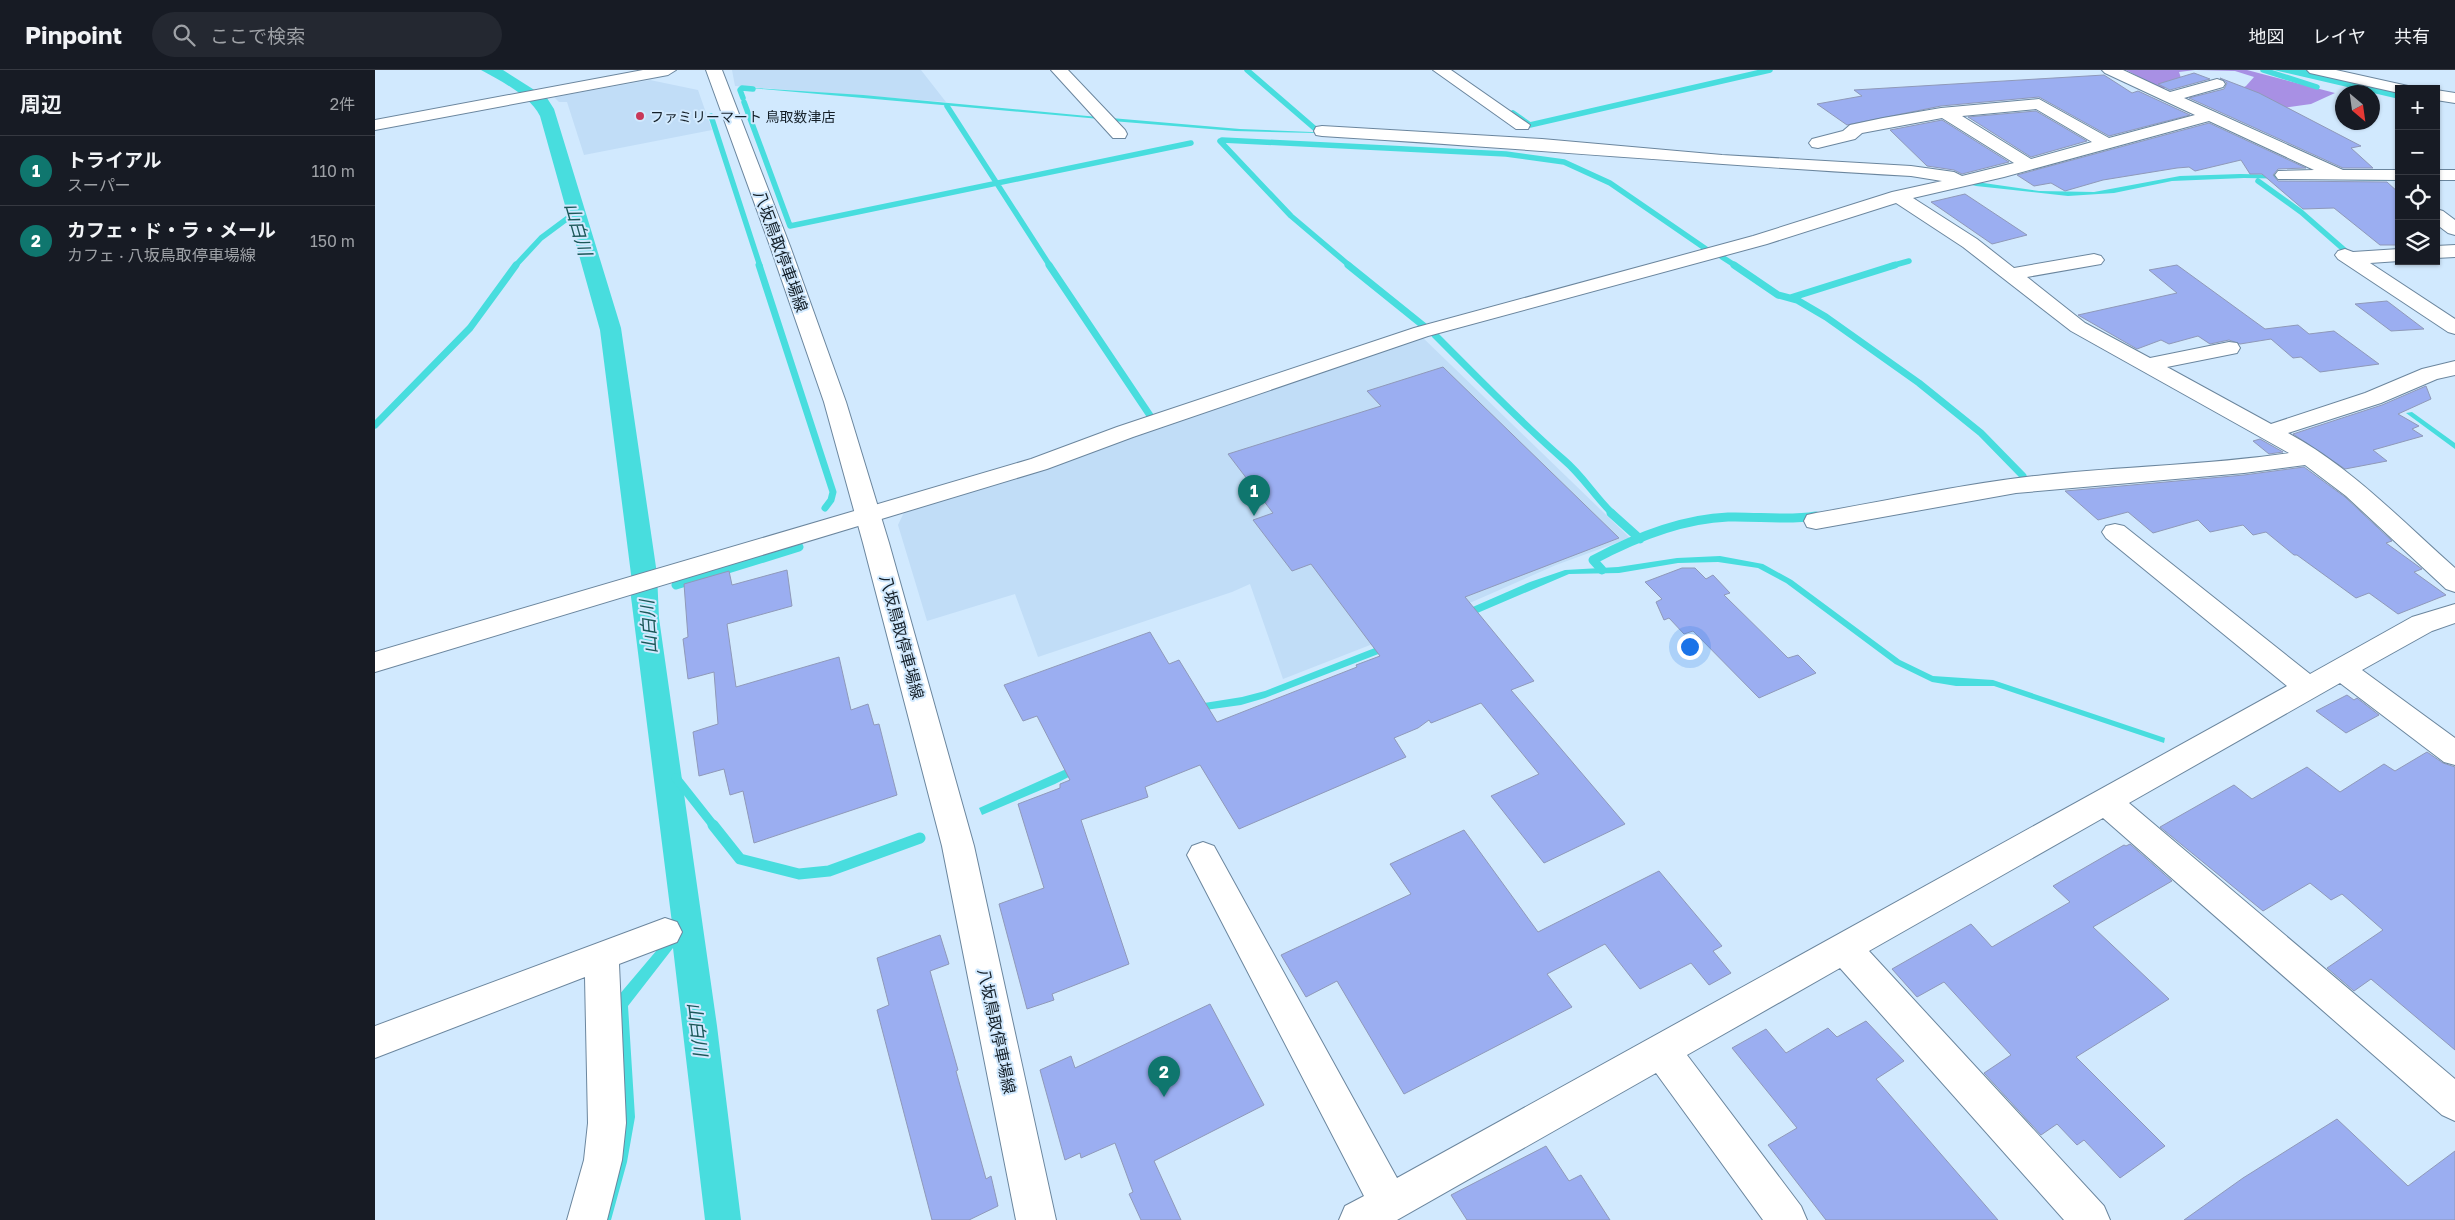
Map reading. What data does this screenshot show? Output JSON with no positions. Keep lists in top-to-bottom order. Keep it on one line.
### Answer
{"streets":{"street":["八坂鳥取停車場線"]},"water":["山白川"],"places":["ファミリーマート 鳥取数津店"],"north":"bottom right","page":{"header":"Pinpoint","search":"ここで検索","nav":["地図","レイヤ","共有"],"heading":["周辺","2件"],"map_buttons":["+","−"],"list":[{"mark":"1","name":"トライアル","note":"スーパー","value":"110 m"},{"mark":"2","name":"カフェ・ド・ラ・メール","note":"カフェ · 八坂鳥取停車場線","value":"150 m"}],"pins":["1","2"]}}
